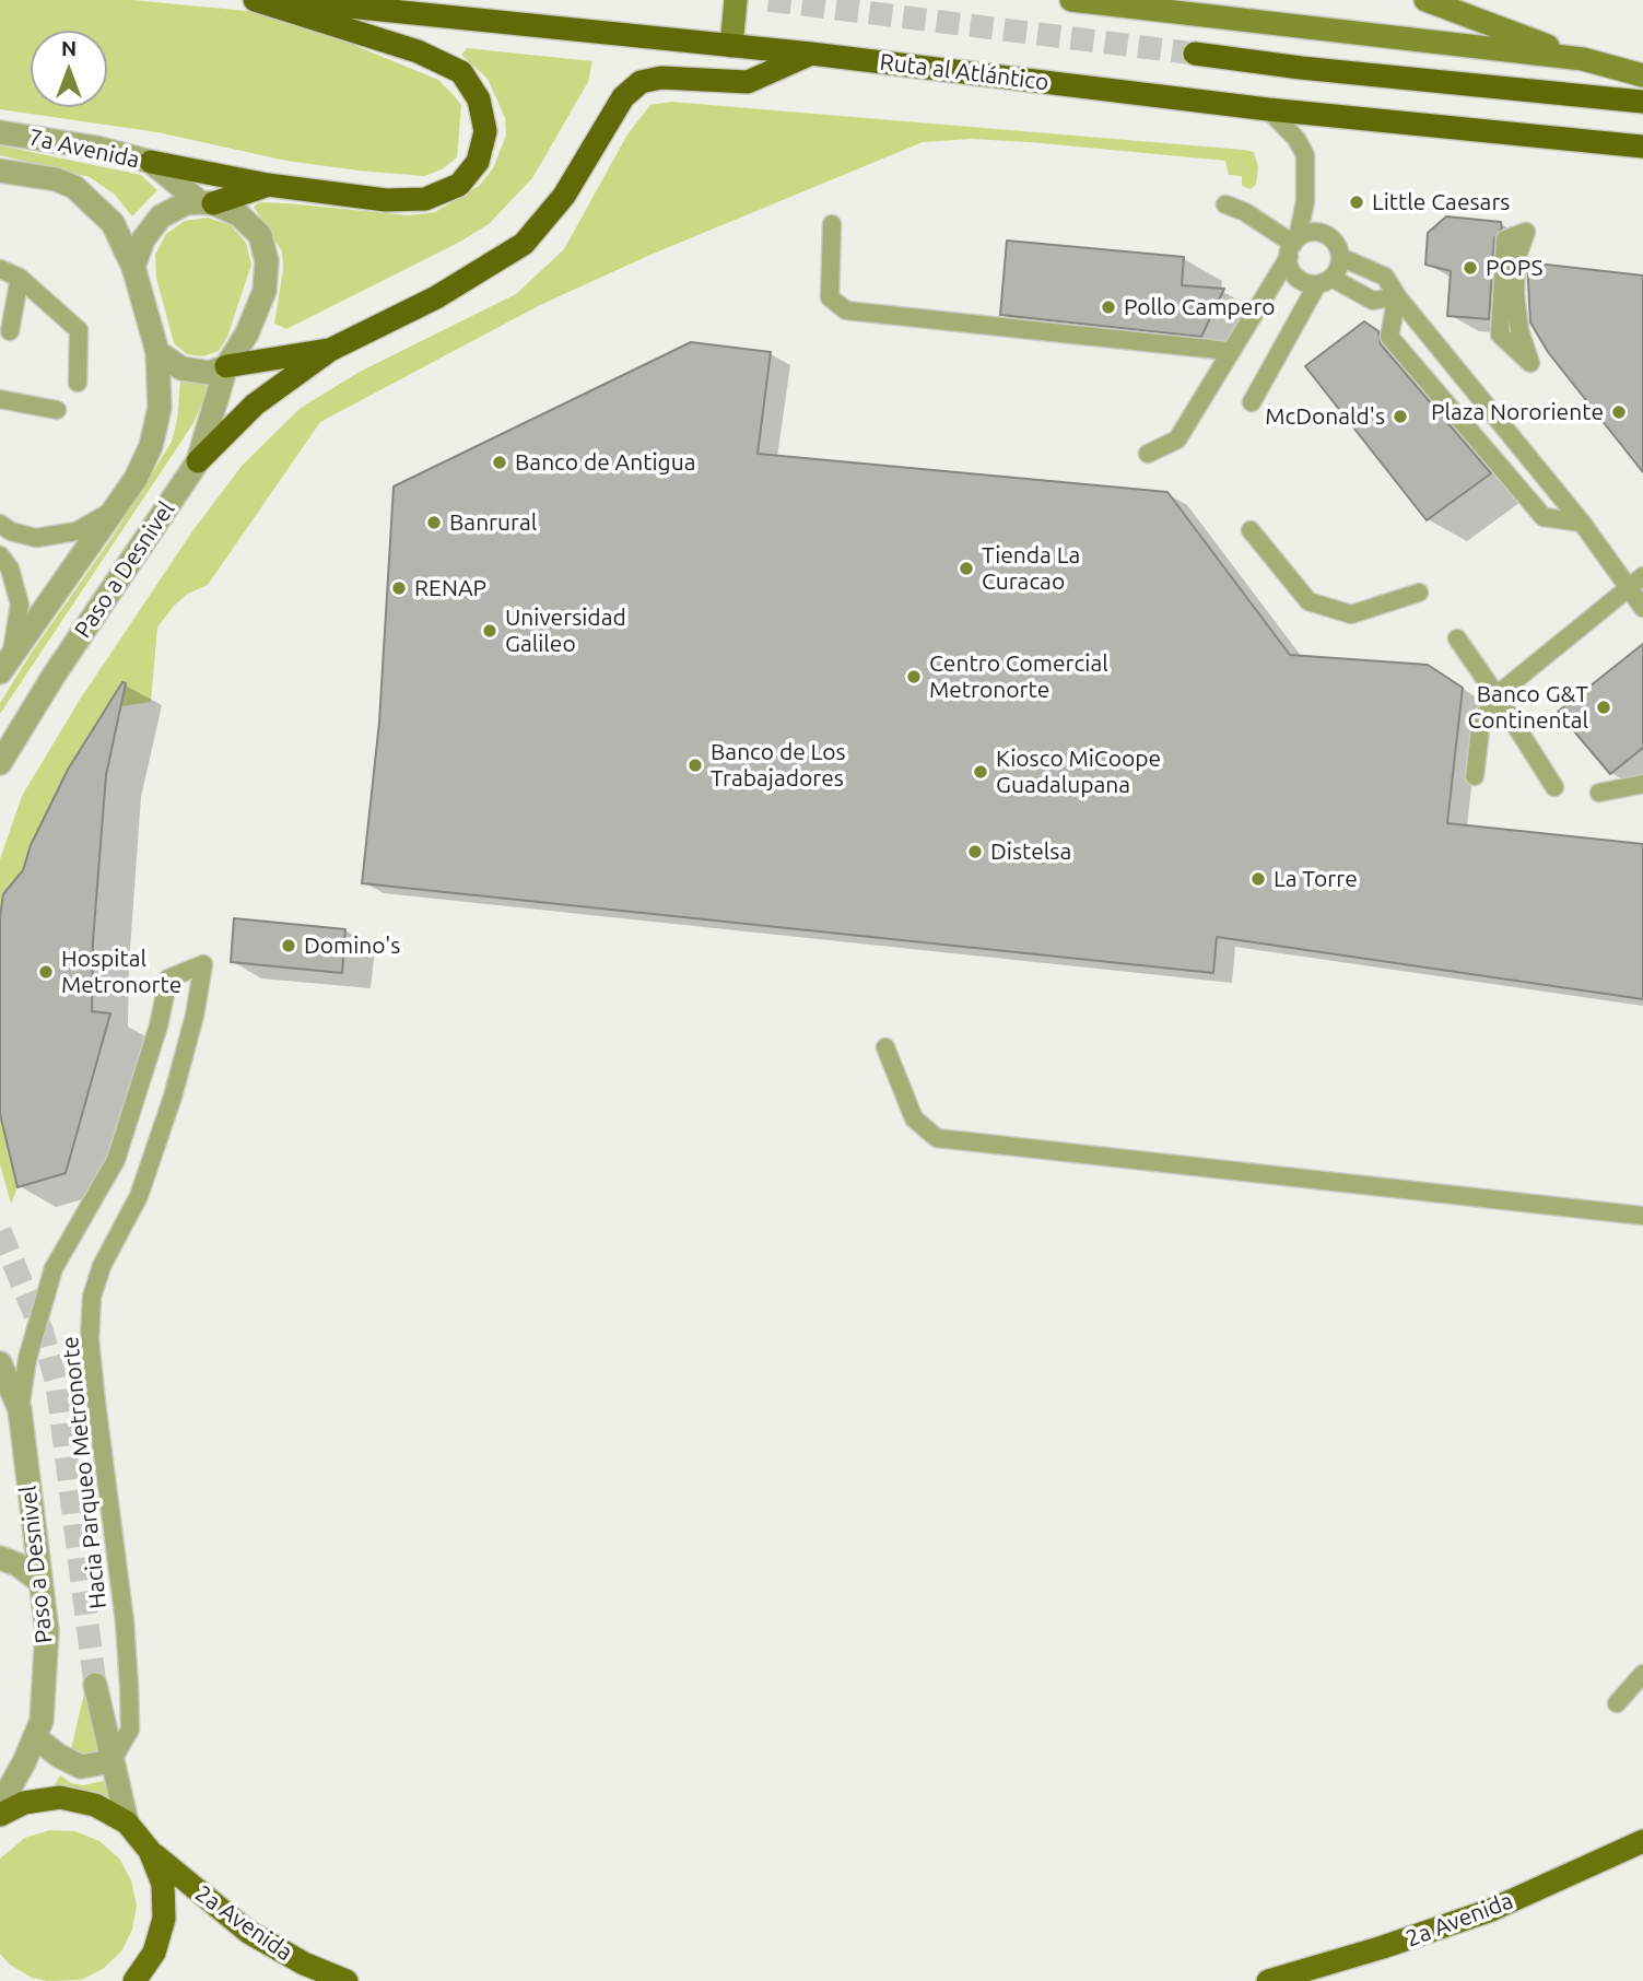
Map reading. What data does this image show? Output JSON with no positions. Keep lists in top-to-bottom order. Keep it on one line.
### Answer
{"streets":{"highway":["Ruta al Atlántico"],"main road":["2a Avenida"],"street":["7a Avenida","Paso a Desnivel"],"lane":["Hacia Parqueo Metronorte"]},"crossings":[["7a Avenida","Paso a Desnivel"],["Paso a Desnivel","Hacia Parqueo Metronorte"]],"places":["Little Caesars","POPS","Pollo Campero","Plaza Nororiente","McDonald's","Banco de Antigua","Banrural","Tienda La Curacao","RENAP","Universidad Galileo","Centro Comercial Metronorte","Banco G&T Continental","Banco de Los Trabajadores","Kiosco MiCoope Guadalupana","Distelsa","La Torre","Domino's","Hospital Metronorte"],"north":"top"}
